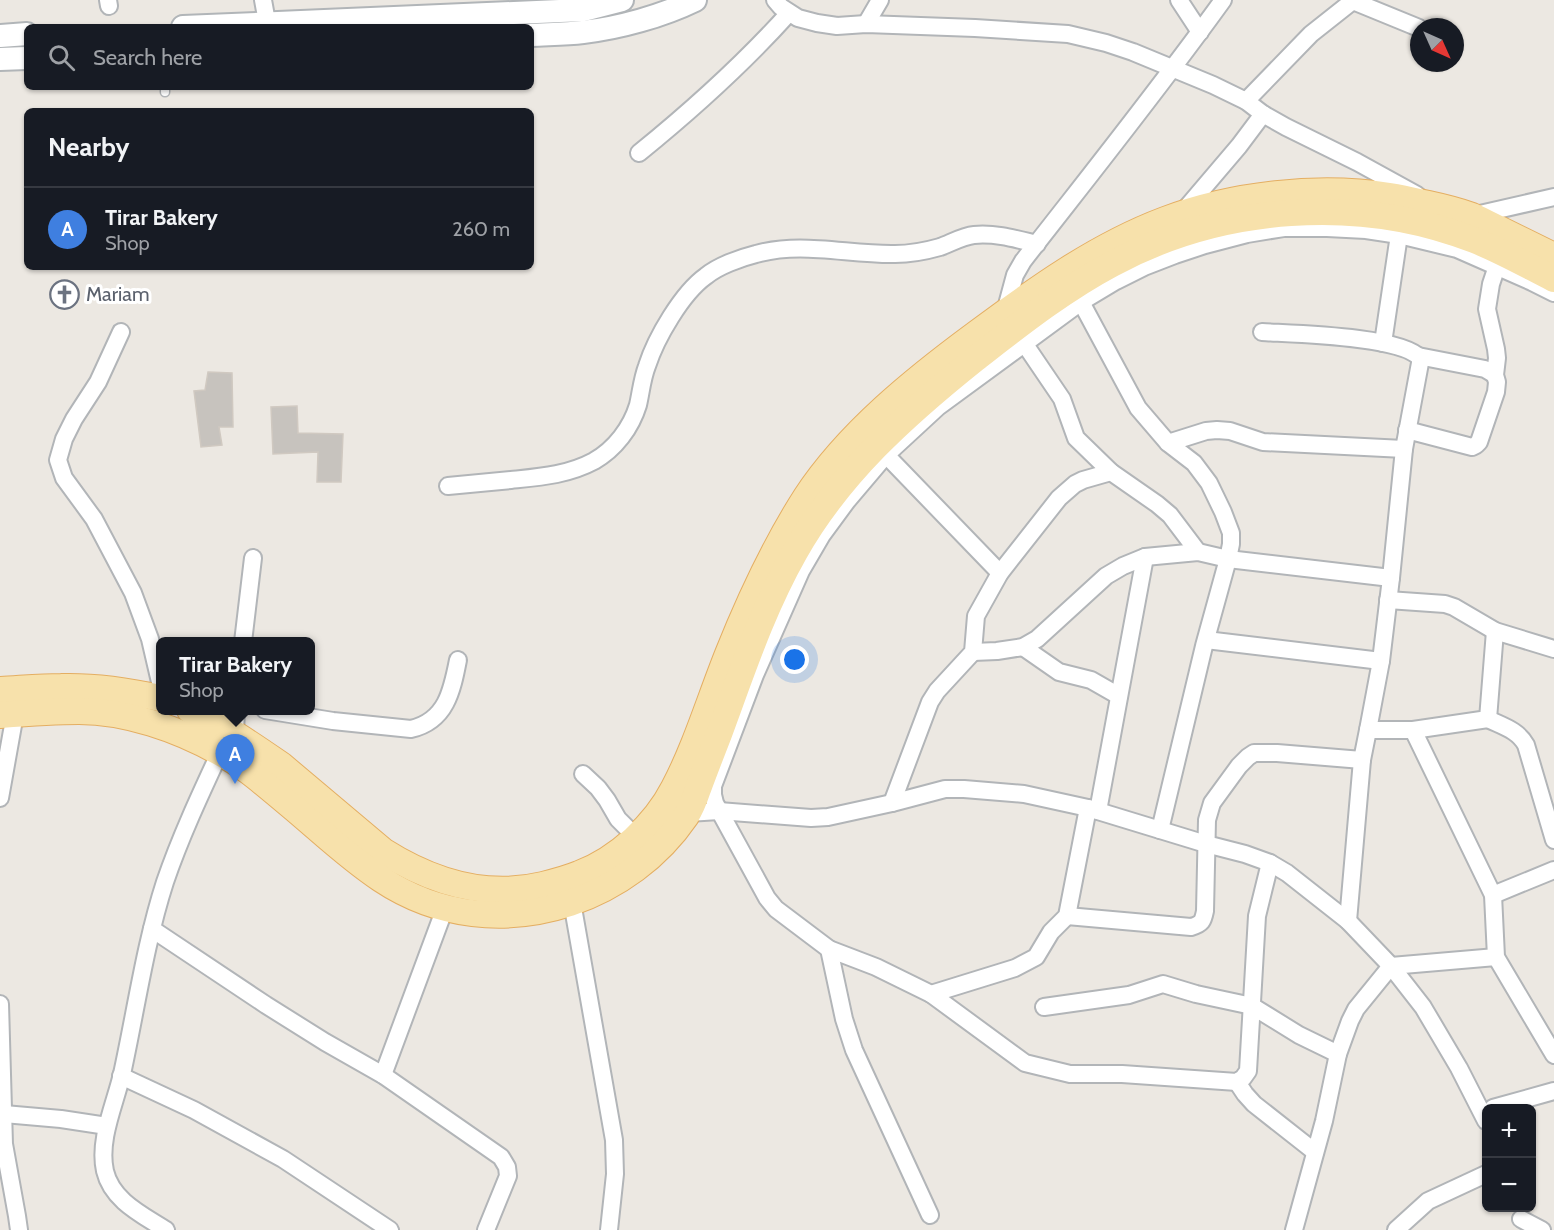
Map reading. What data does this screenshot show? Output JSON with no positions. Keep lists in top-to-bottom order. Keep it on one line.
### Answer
{"places":{"church":["Mariam"]},"north":"bottom right","page":{"search":"Search here","heading":"Nearby","list":[{"mark":"A","name":"Tirar Bakery","note":"Shop","value":"260 m"}],"popup":["Tirar Bakery","Shop"],"pins":"A","map_buttons":["+","−"]}}
